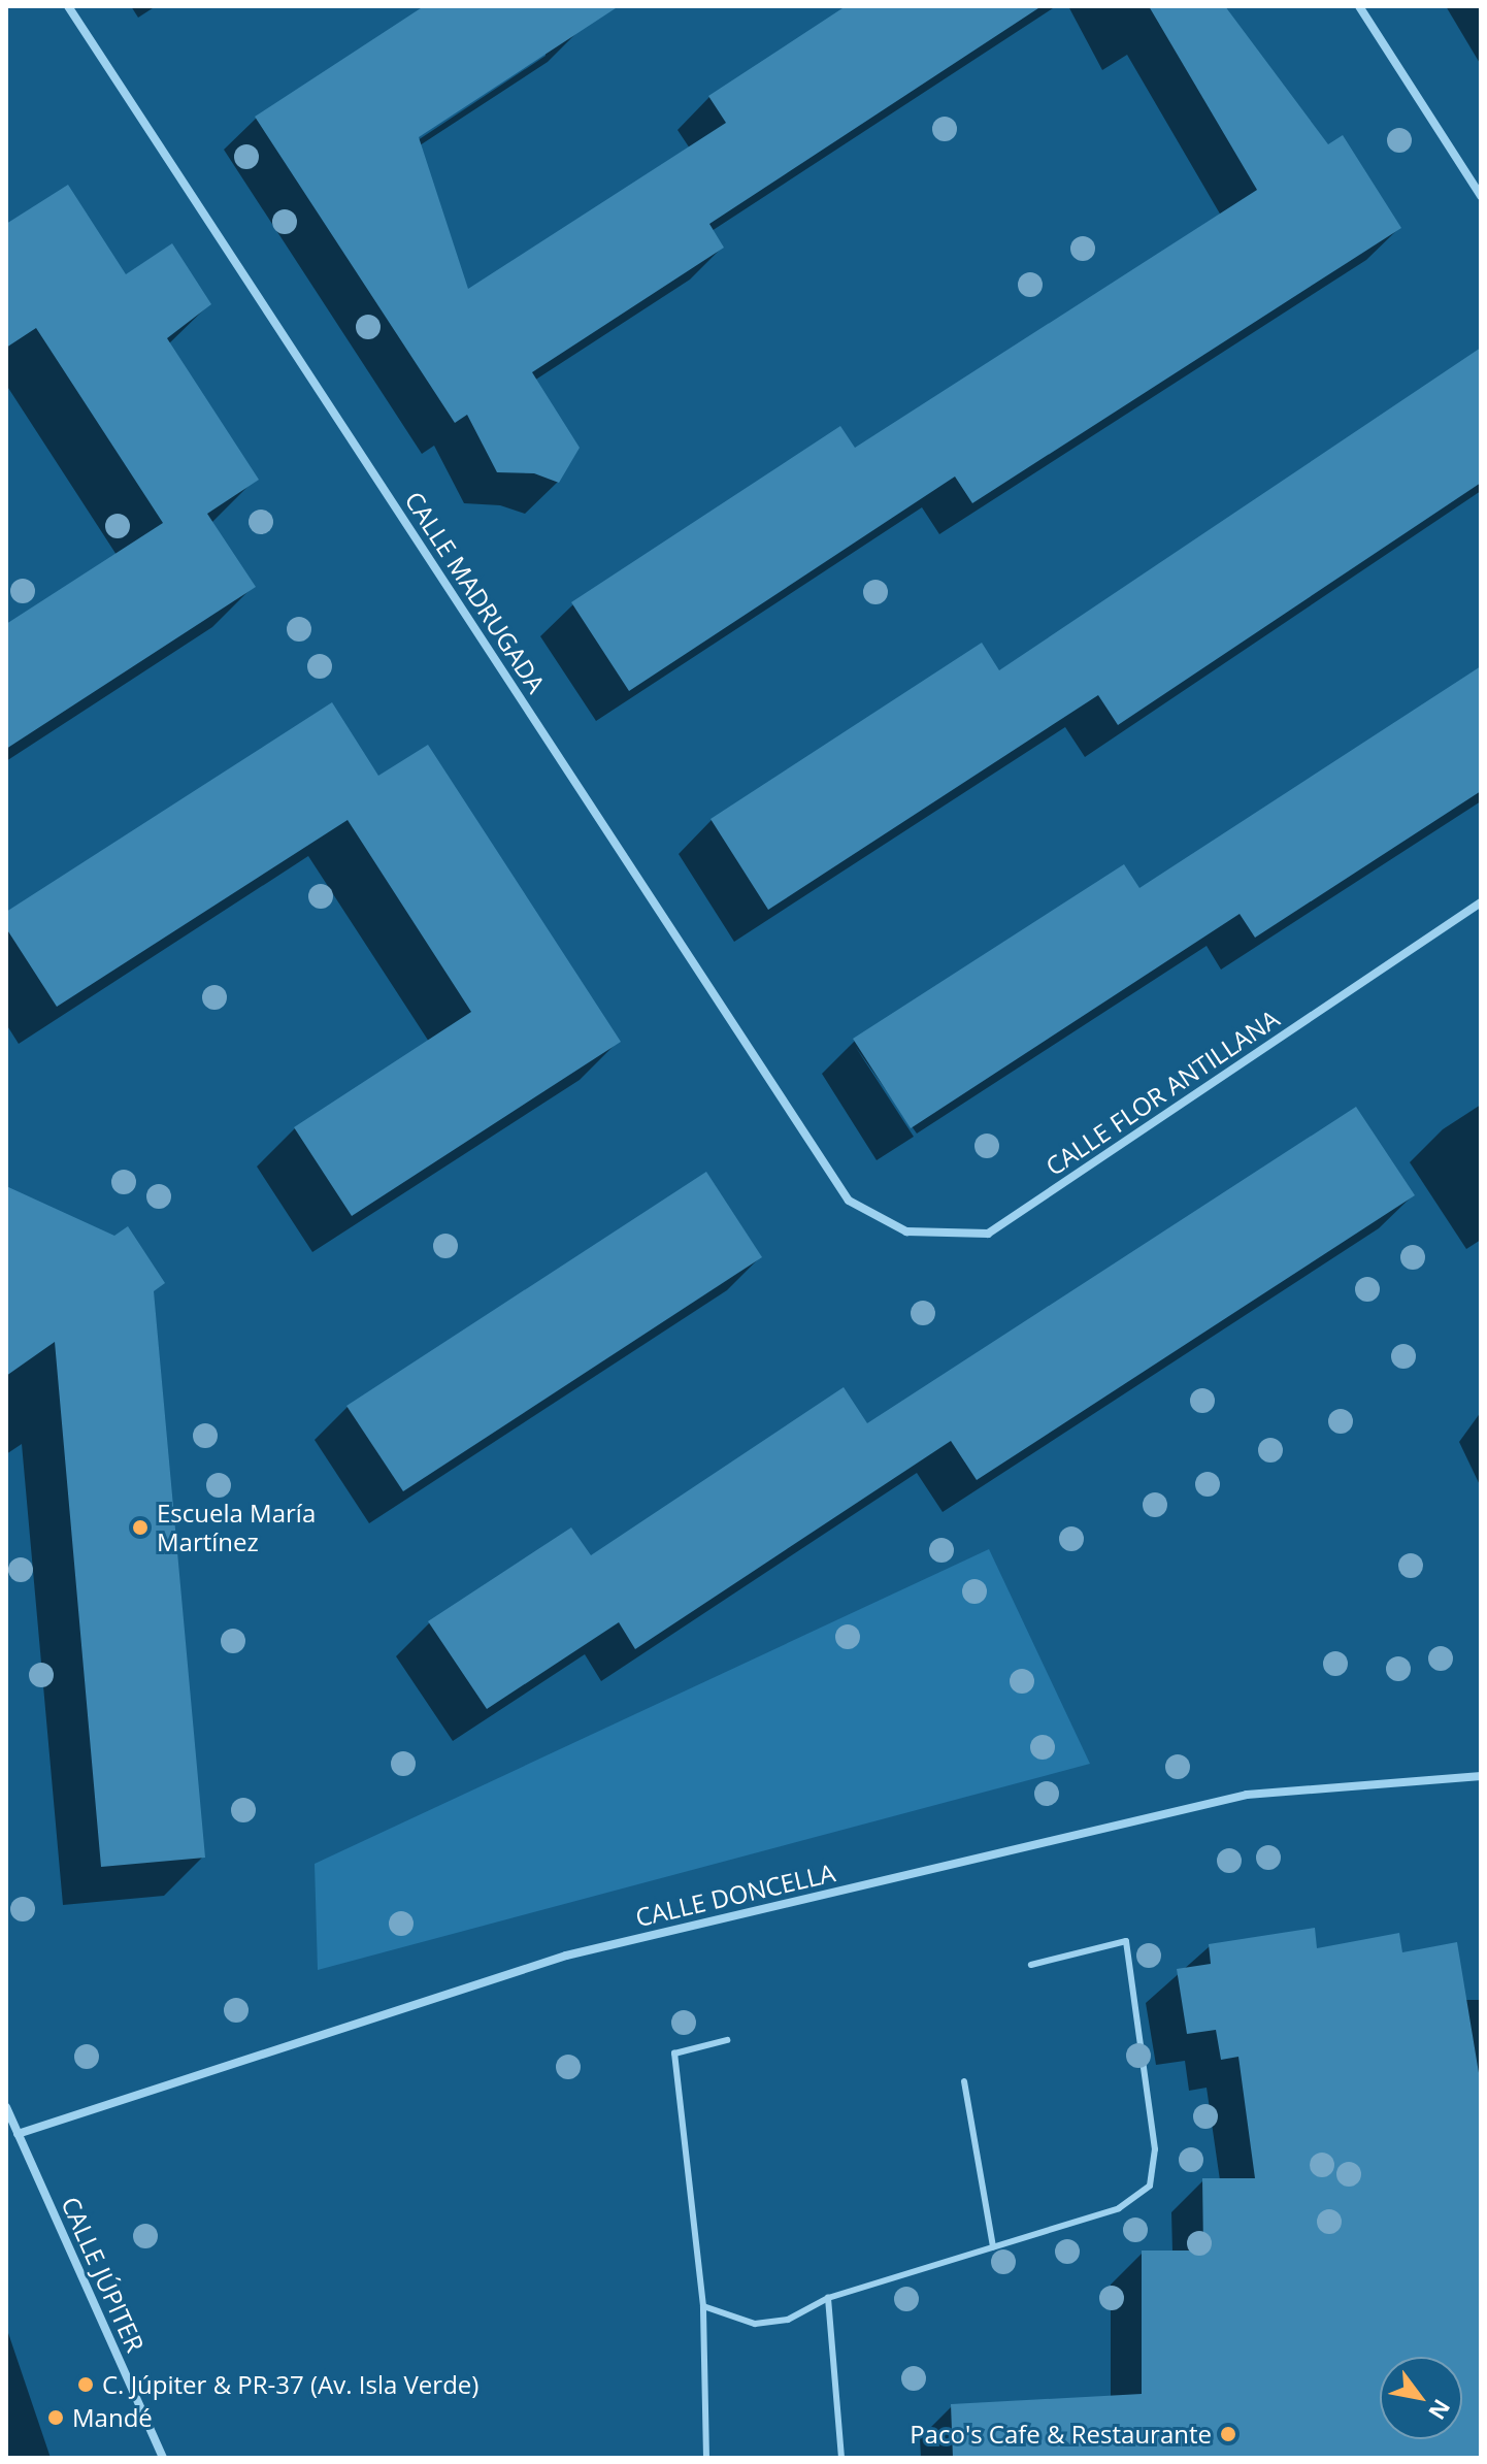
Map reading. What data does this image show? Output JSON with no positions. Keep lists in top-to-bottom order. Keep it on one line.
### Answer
{"streets":{"street":["CALLE MADRUGADA","CALLE FLOR ANTILLANA","CALLE DONCELLA","CALLE JÚPITER"]},"crossings":[["CALLE MADRUGADA","CALLE FLOR ANTILLANA"],["CALLE DONCELLA","CALLE JÚPITER"]],"places":["Escuela María Martínez","C. Júpiter & PR-37 (Av. Isla Verde)","Mandé","Paco's Cafe & Restaurante"],"north":"bottom right"}
